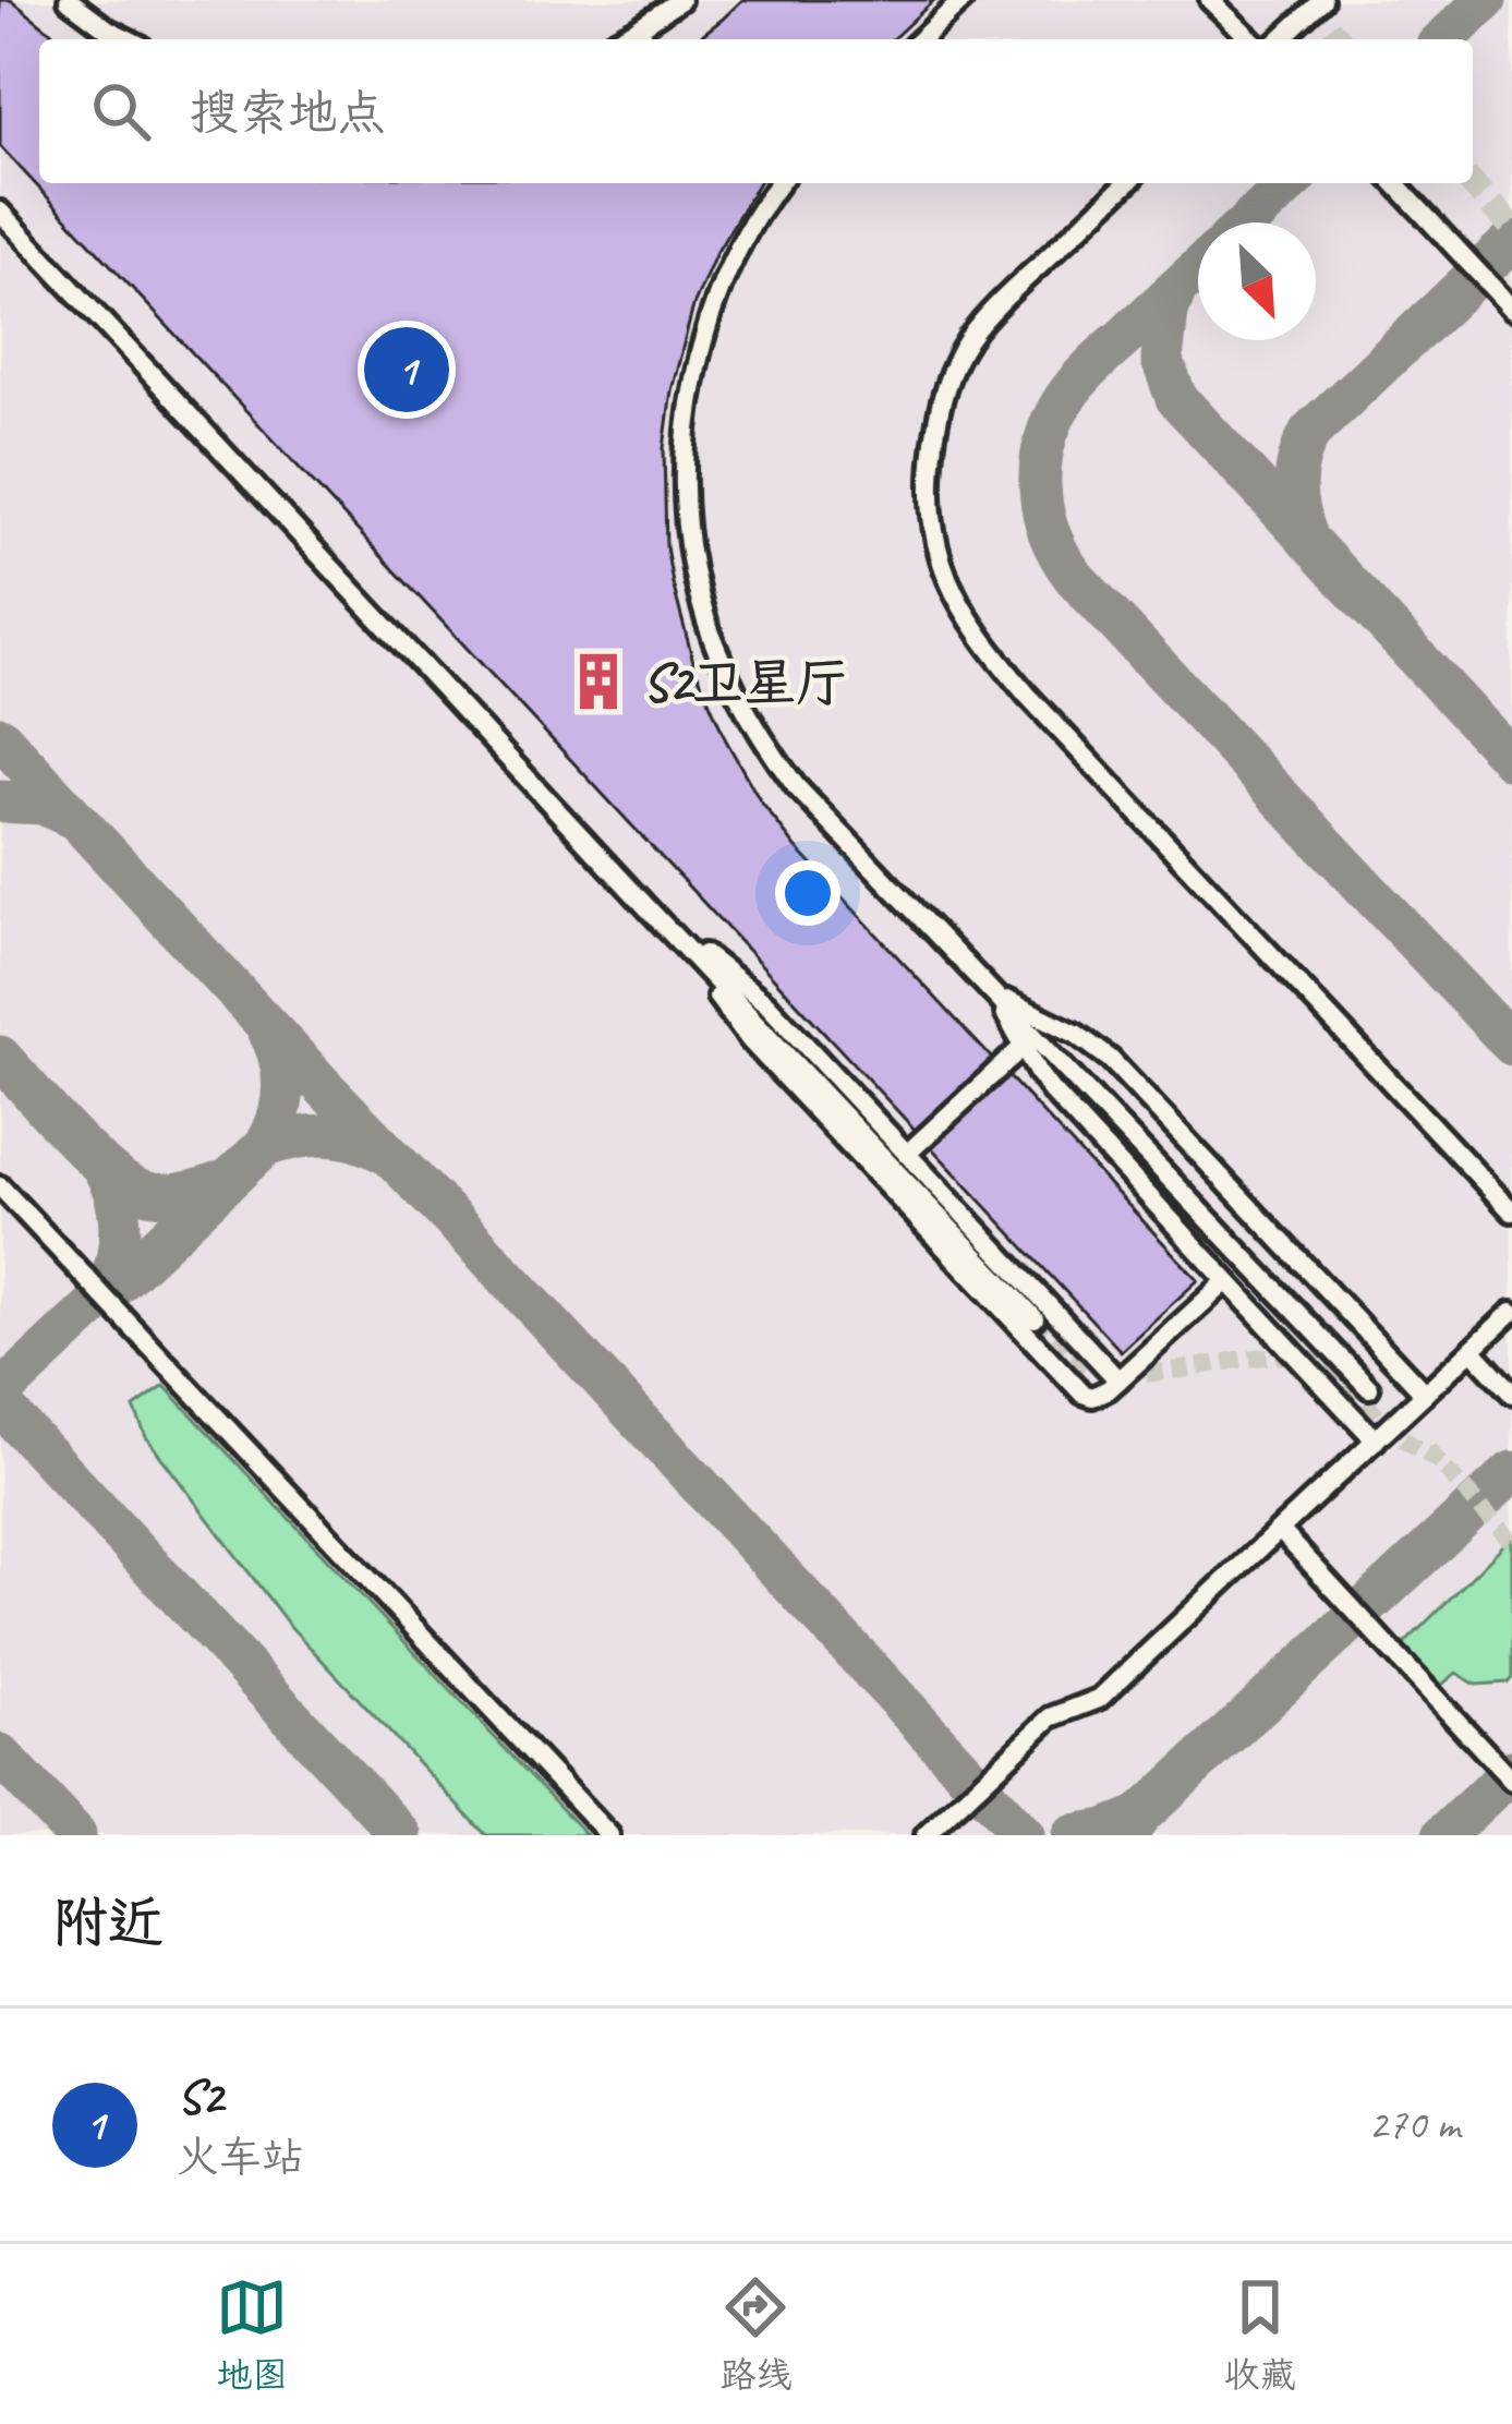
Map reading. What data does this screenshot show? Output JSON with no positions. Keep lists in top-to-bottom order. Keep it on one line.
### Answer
{"places":{"building":["S2卫星厅"]},"north":"bottom right","page":{"search":"搜索地点","pins":"1","heading":"附近","list":[{"mark":"1","name":"S2","note":"火车站","value":"270 m"}],"nav":["地图","路线","收藏"]}}
